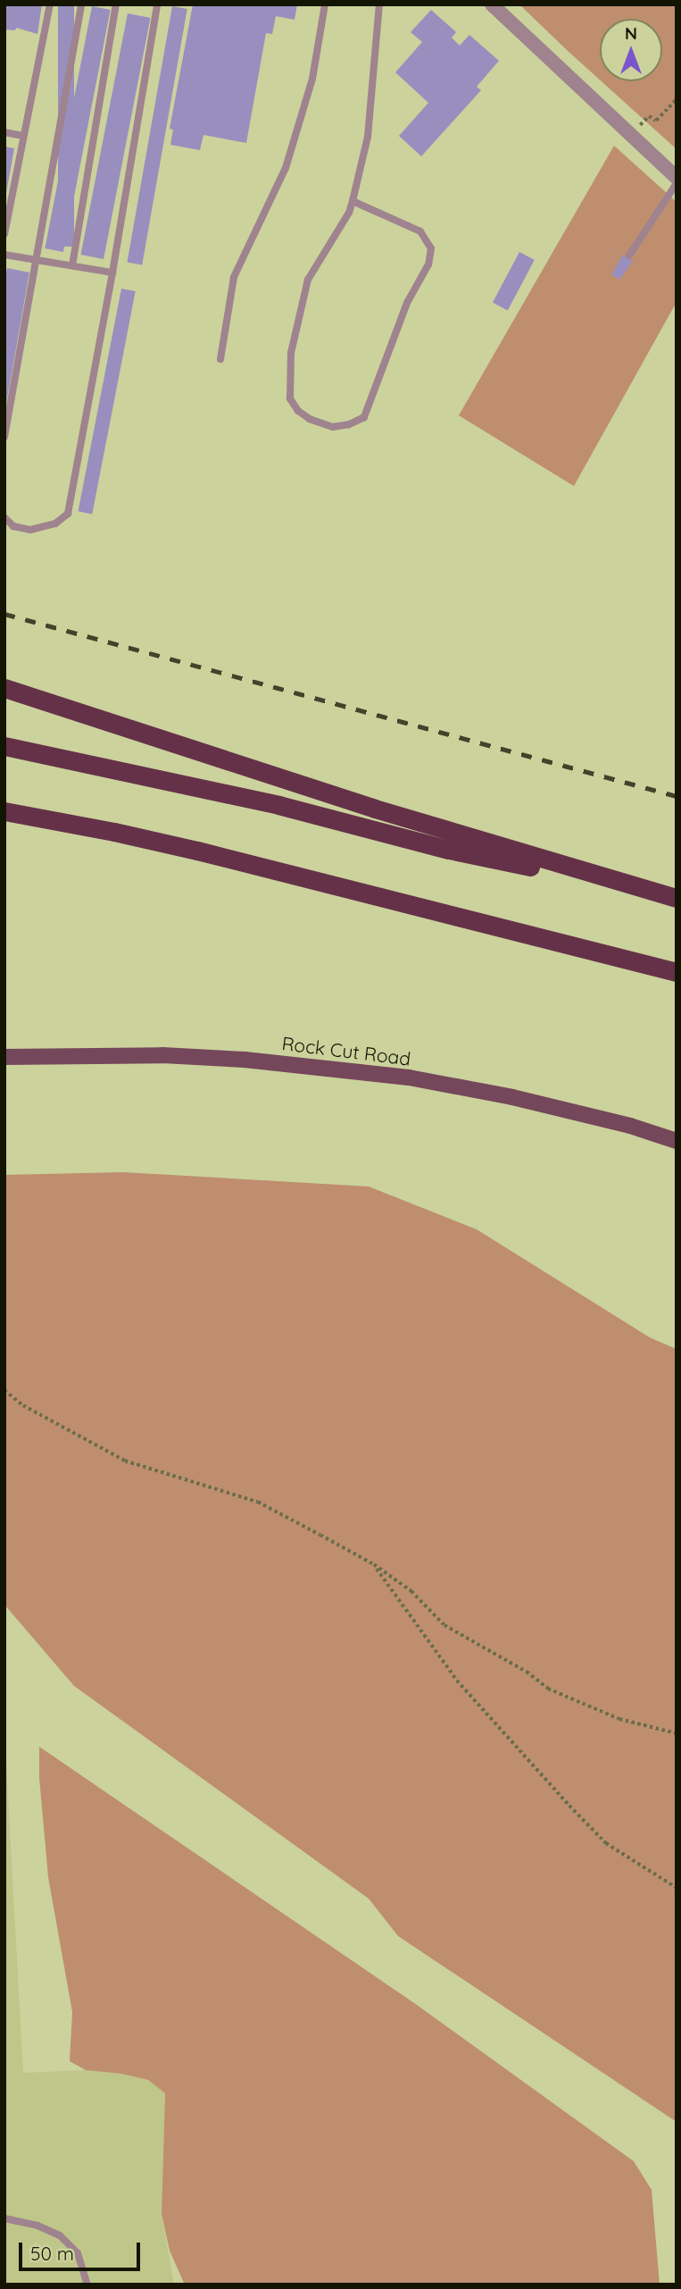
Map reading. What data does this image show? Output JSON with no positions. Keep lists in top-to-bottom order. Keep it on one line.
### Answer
{"streets":{"main road":["Rock Cut Road"]},"scale_bar":"50 m","north":"top"}
